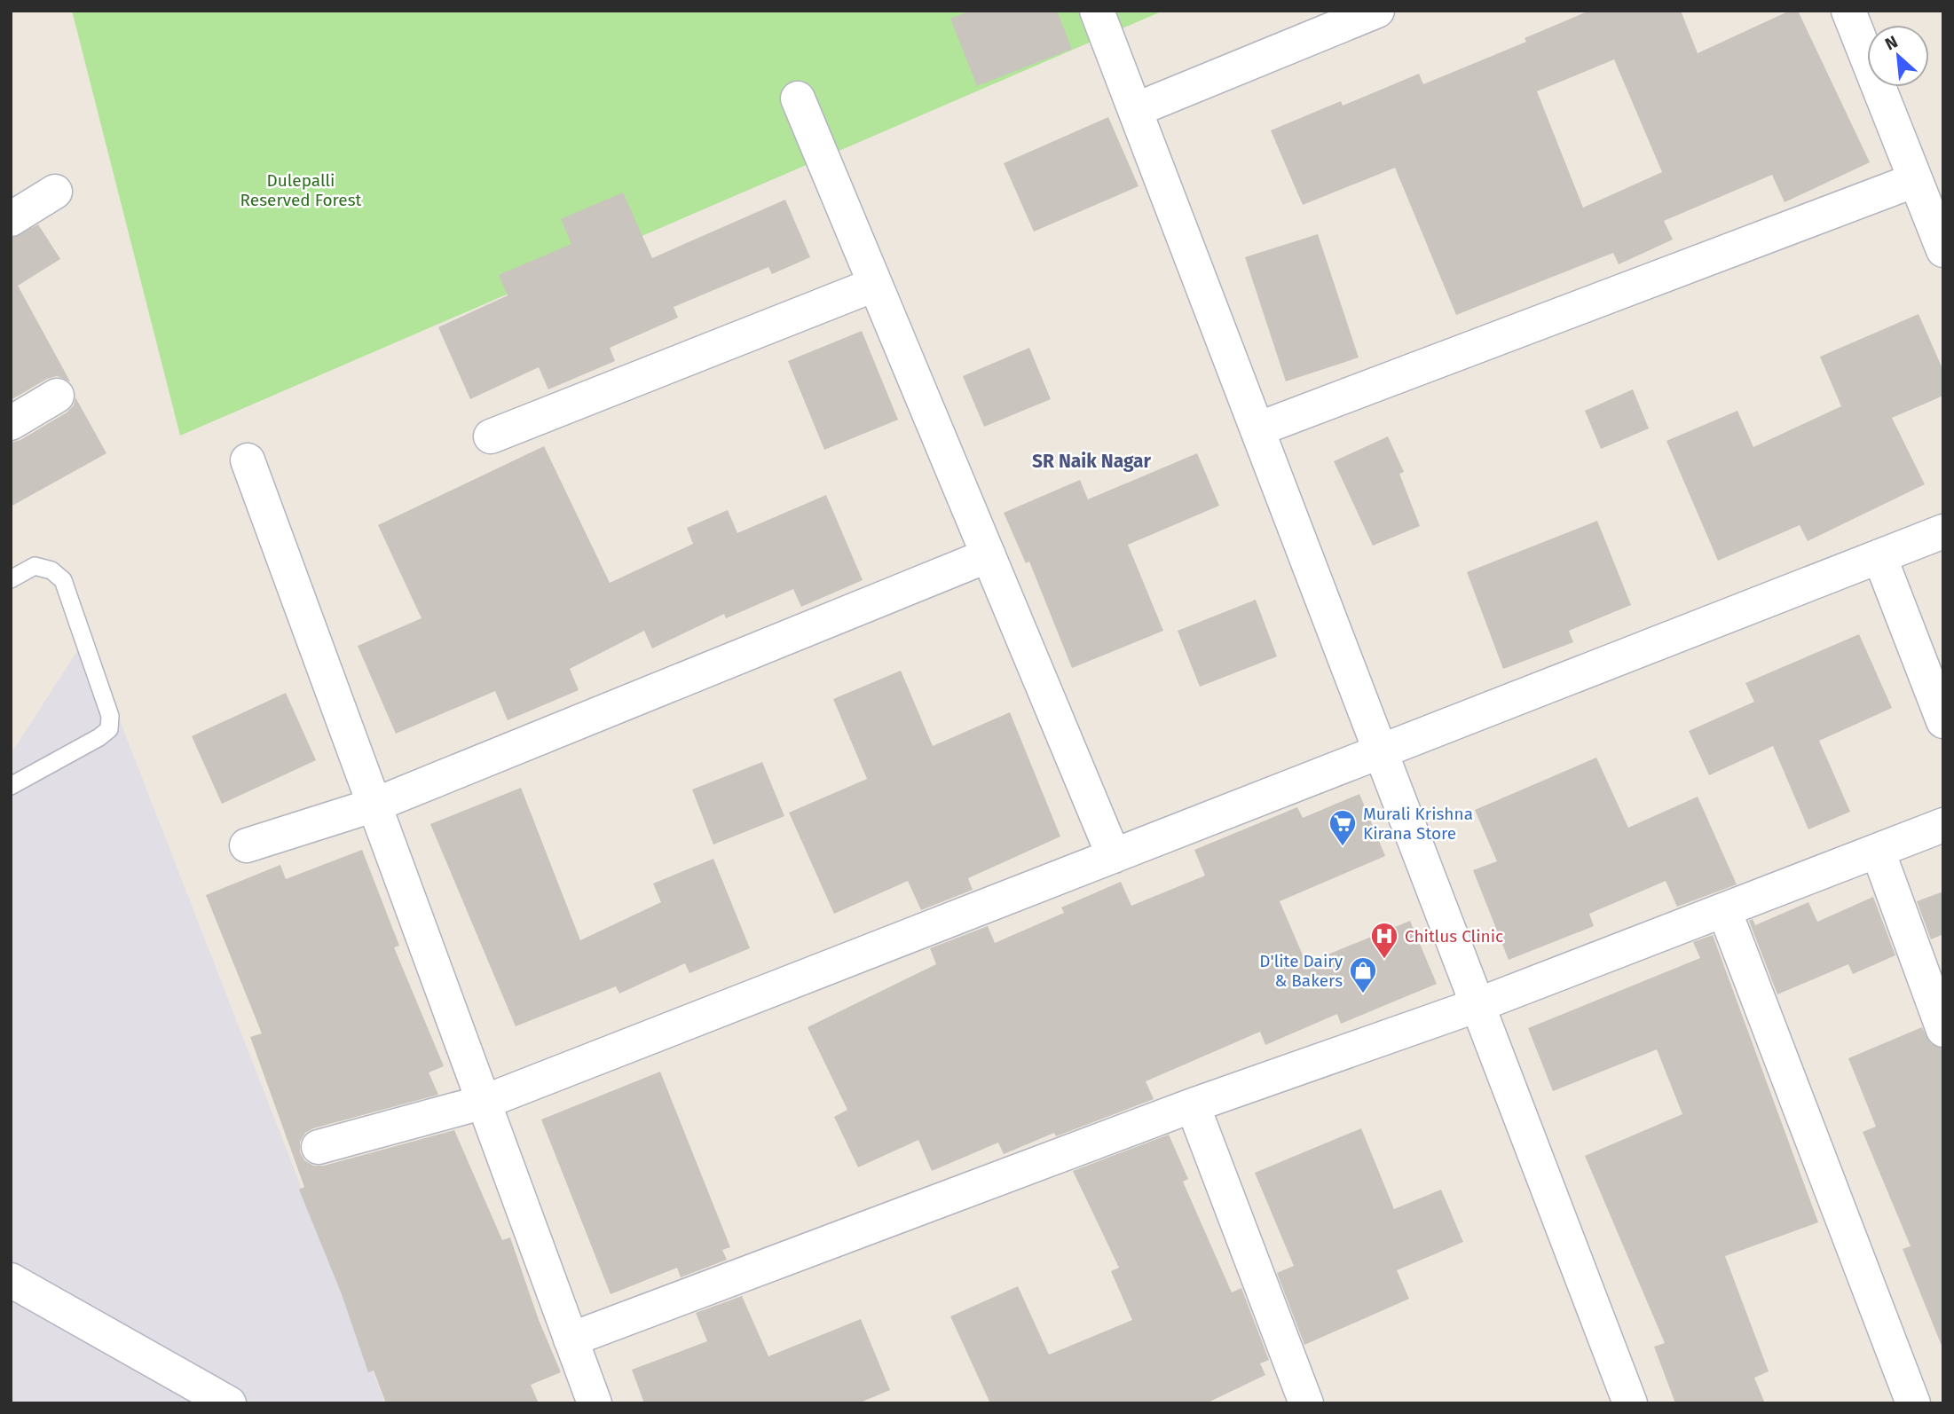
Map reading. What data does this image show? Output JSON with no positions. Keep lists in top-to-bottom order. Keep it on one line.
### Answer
{"districts":["SR Naik Nagar"],"parks":["Dulepalli Reserved Forest"],"places":{"supermarket":["Murali Krishna Kirana Store"],"hospital":["Chitlus Clinic"],"shop":["D'lite Dairy & Bakers"]},"north":"top left"}
